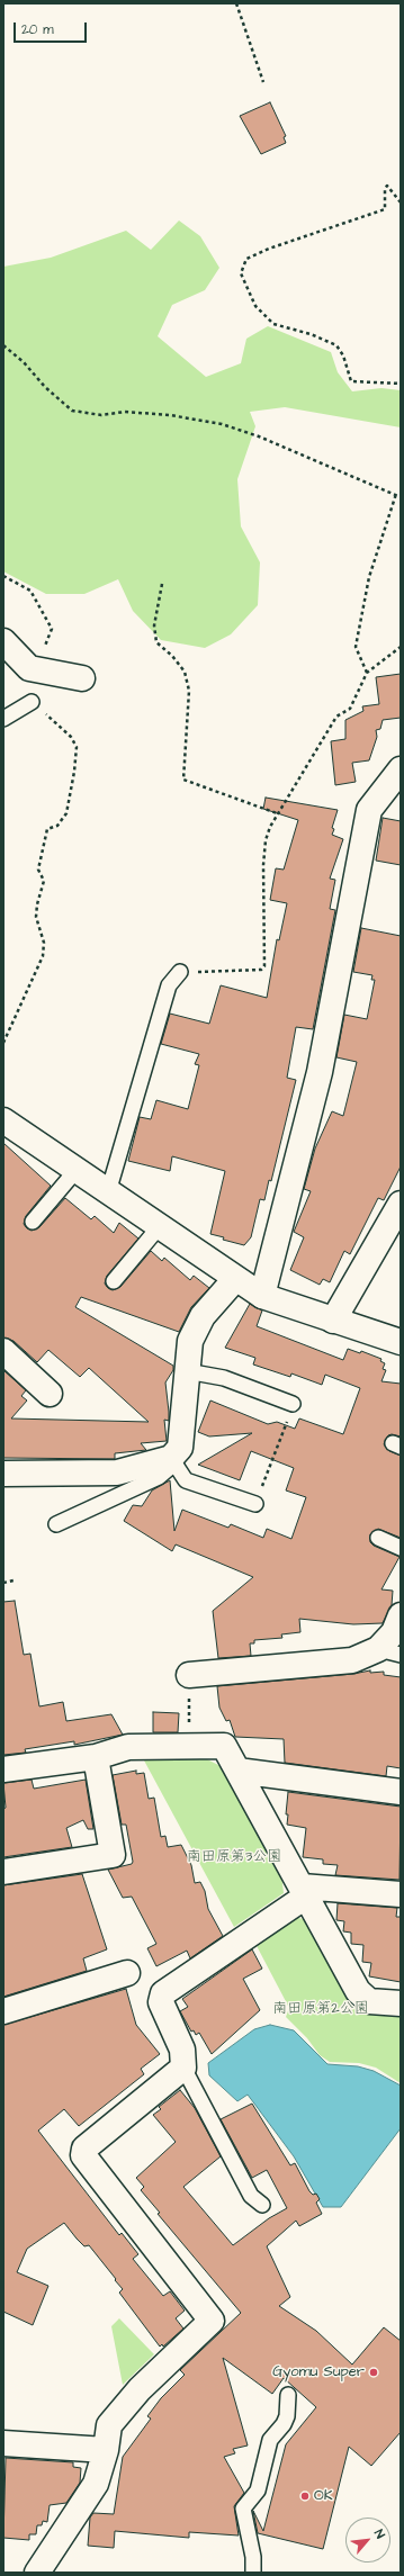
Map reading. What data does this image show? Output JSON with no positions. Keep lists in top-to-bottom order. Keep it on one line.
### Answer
{"parks":["南田原第3公園","南田原第2公園"],"places":["Gyomu Super","OK"],"scale_bar":"20 m","north":"top right"}
